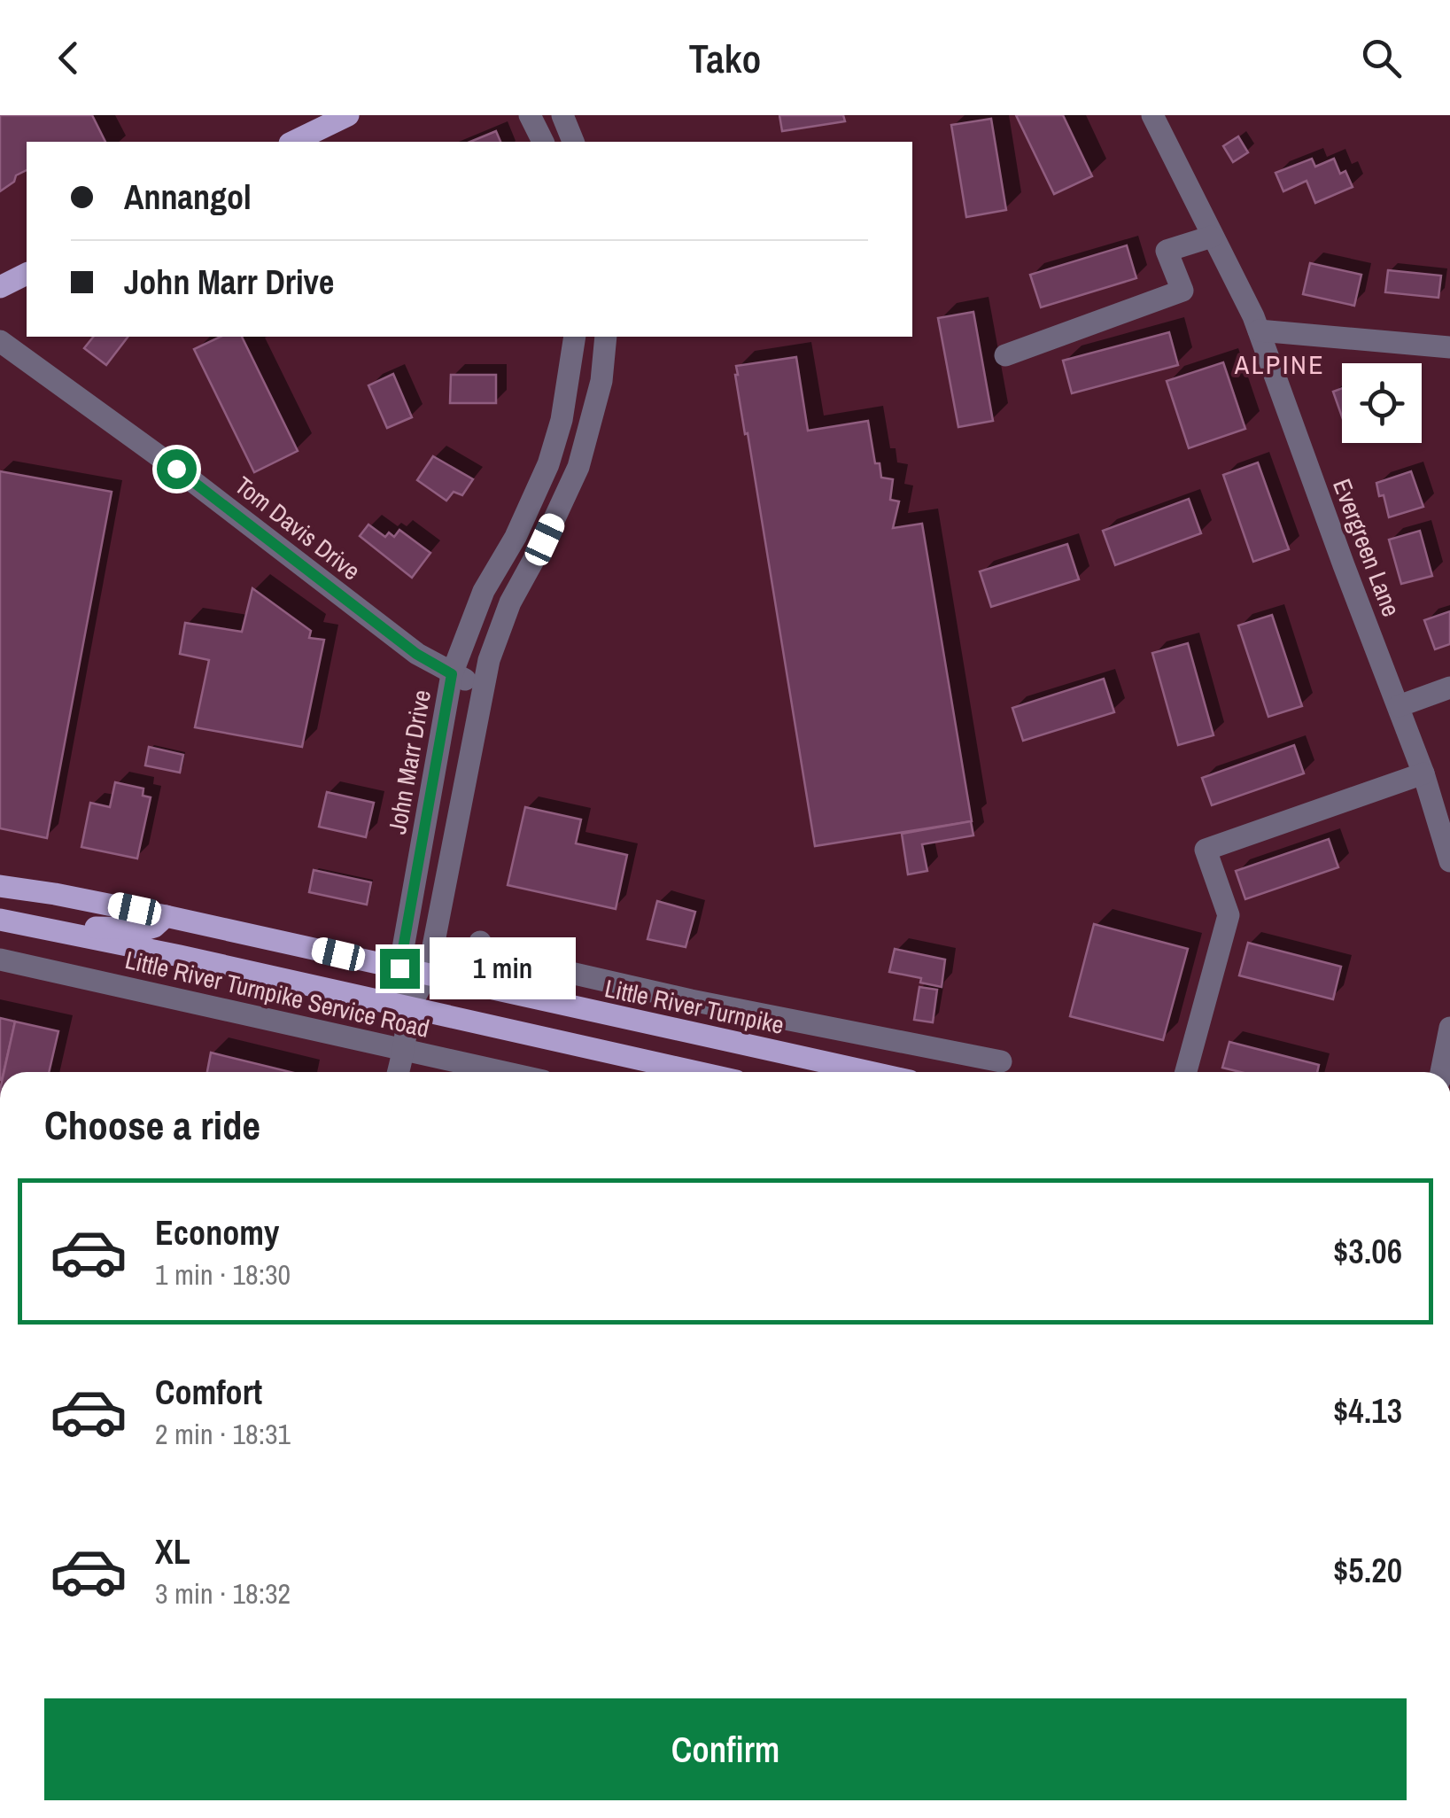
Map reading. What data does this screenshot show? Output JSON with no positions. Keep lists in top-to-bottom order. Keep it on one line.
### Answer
{"streets":{"main road":["Little River Turnpike"],"street":["Tom Davis Drive","Evergreen Lane","John Marr Drive","Little River Turnpike Service Road"]},"crossings":[["Tom Davis Drive","John Marr Drive"],["John Marr Drive","Little River Turnpike Service Road"],["John Marr Drive","Little River Turnpike"]],"districts":["ALPINE"],"page":{"header":"Tako","banner":["Annangol","John Marr Drive"],"bubble":"1 min","heading":"Choose a ride","list":[{"name":"Economy","note":"1 min · 18:30","value":"$3.06"},{"name":"Comfort","note":"2 min · 18:31","value":"$4.13"},{"name":"XL","note":"3 min · 18:32","value":"$5.20"}],"buttons":"Confirm"}}
